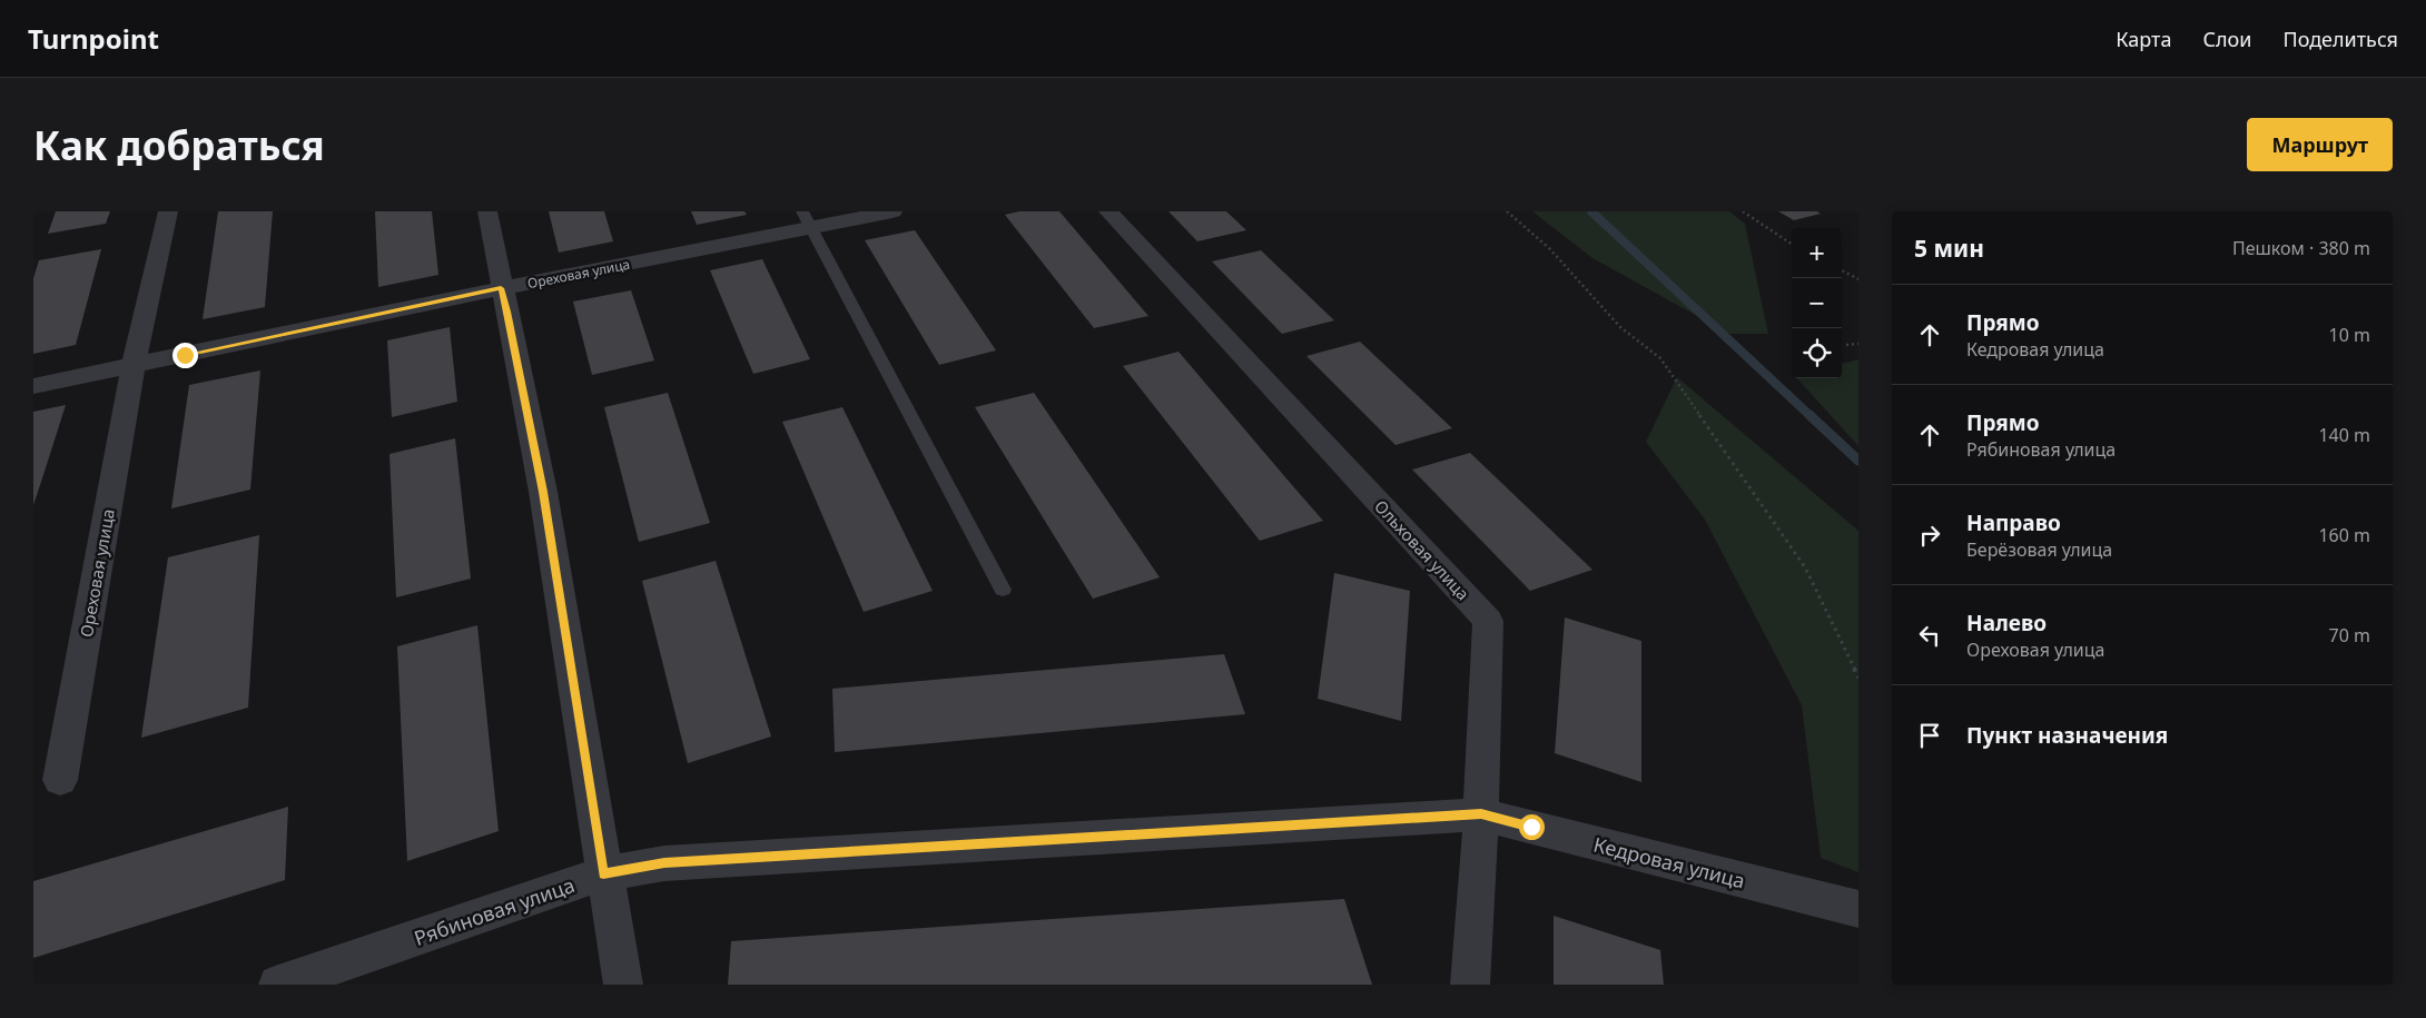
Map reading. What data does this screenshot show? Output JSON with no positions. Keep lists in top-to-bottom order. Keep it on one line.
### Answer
{"streets":{"street":["Ореховая улица","Ольховая улица","Кедровая улица","Рябиновая улица"]},"crossings":[["Ольховая улица","Кедровая улица"],["Ольховая улица","Рябиновая улица"],["Кедровая улица","Рябиновая улица"]],"page":{"header":"Turnpoint","nav":["Карта","Слои","Поделиться"],"buttons":"Маршрут","title":"Как добраться","heading":["5 мин","Пешком · 380 m"],"map_buttons":["+","−"],"list":[["Прямо","Кедровая улица","10 m"],["Прямо","Рябиновая улица","140 m"],["Направо","Берёзовая улица","160 m"],["Налево","Ореховая улица","70 m"],"Пункт назначения"]}}
